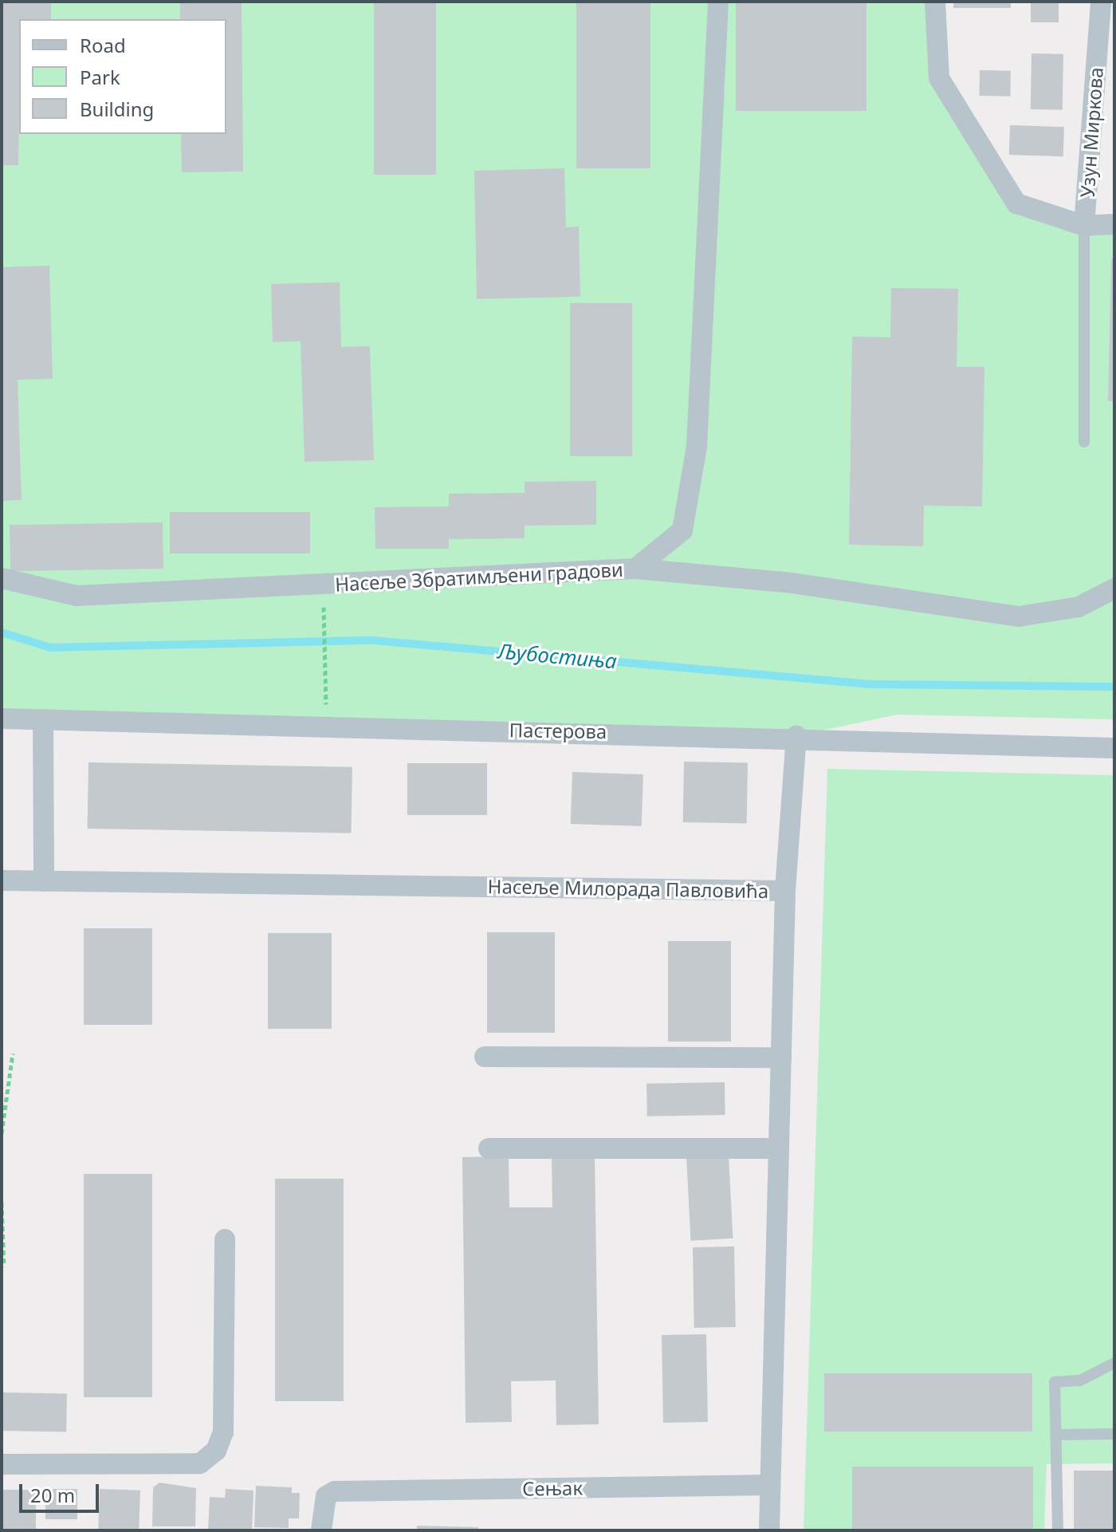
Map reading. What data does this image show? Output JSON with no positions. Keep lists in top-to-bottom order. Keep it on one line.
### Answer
{"streets":{"street":["Узун Миркова","Насеље Збратимљени градови","Пастерова","Насеље Милорада Павловића","Сењак"]},"crossings":[["Насеље Милорада Павловића","Сењак"]],"water":["Љубостиња"],"legend":["Road","Park","Building"],"scale_bar":"20 m"}
